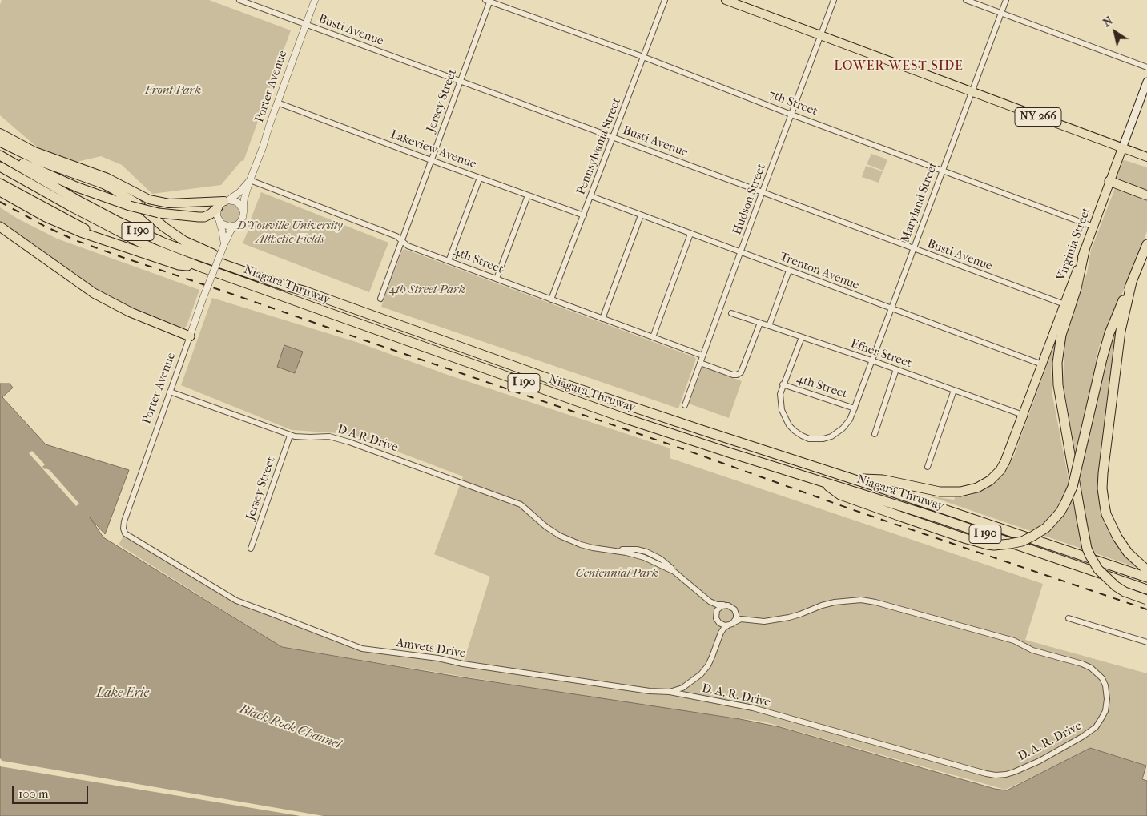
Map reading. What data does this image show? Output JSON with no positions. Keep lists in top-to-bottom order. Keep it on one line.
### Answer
{"streets":{"highway":["I 190","Niagara Thruway"],"main road":["NY 266","Virginia Street"],"street":["Busti Avenue","Porter Avenue","Jersey Street","7th Street","Pennsylvania Street","Lakeview Avenue","Hudson Street","Maryland Street","4th Street","Trenton Avenue","Efner Street","D A R Drive","Amvets Drive","D. A. R. Drive"]},"crossings":[["Busti Avenue","Porter Avenue"],["Busti Avenue","Jersey Street"],["Busti Avenue","Pennsylvania Street"],["Busti Avenue","Hudson Street"],["Busti Avenue","Maryland Street"],["Busti Avenue","Virginia Street"],["Porter Avenue","Lakeview Avenue"],["Porter Avenue","4th Street"],["Porter Avenue","D A R Drive"],["Porter Avenue","Amvets Drive"],["Jersey Street","7th Street"],["Jersey Street","Lakeview Avenue"],["Jersey Street","4th Street"],["Jersey Street","D A R Drive"],["7th Street","Pennsylvania Street"],["7th Street","Hudson Street"],["7th Street","Maryland Street"],["7th Street","Virginia Street"],["NY 266","Hudson Street"],["NY 266","Maryland Street"],["NY 266","Virginia Street"],["Pennsylvania Street","Lakeview Avenue"],["Pennsylvania Street","4th Street"],["Pennsylvania Street","Trenton Avenue"],["Hudson Street","4th Street"],["Hudson Street","Trenton Avenue"],["Maryland Street","4th Street"],["Maryland Street","Trenton Avenue"],["Maryland Street","Efner Street"],["Virginia Street","Trenton Avenue"],["Virginia Street","Efner Street"],["Amvets Drive","D. A. R. Drive"]],"districts":["LOWER WEST SIDE"],"water":["Lake Erie","Black Rock Channel"],"parks":["Front Park","D'Youville University Althetic Fields","4th Street Park","Centennial Park"],"scale_bar":"100 m","north":"top left"}
